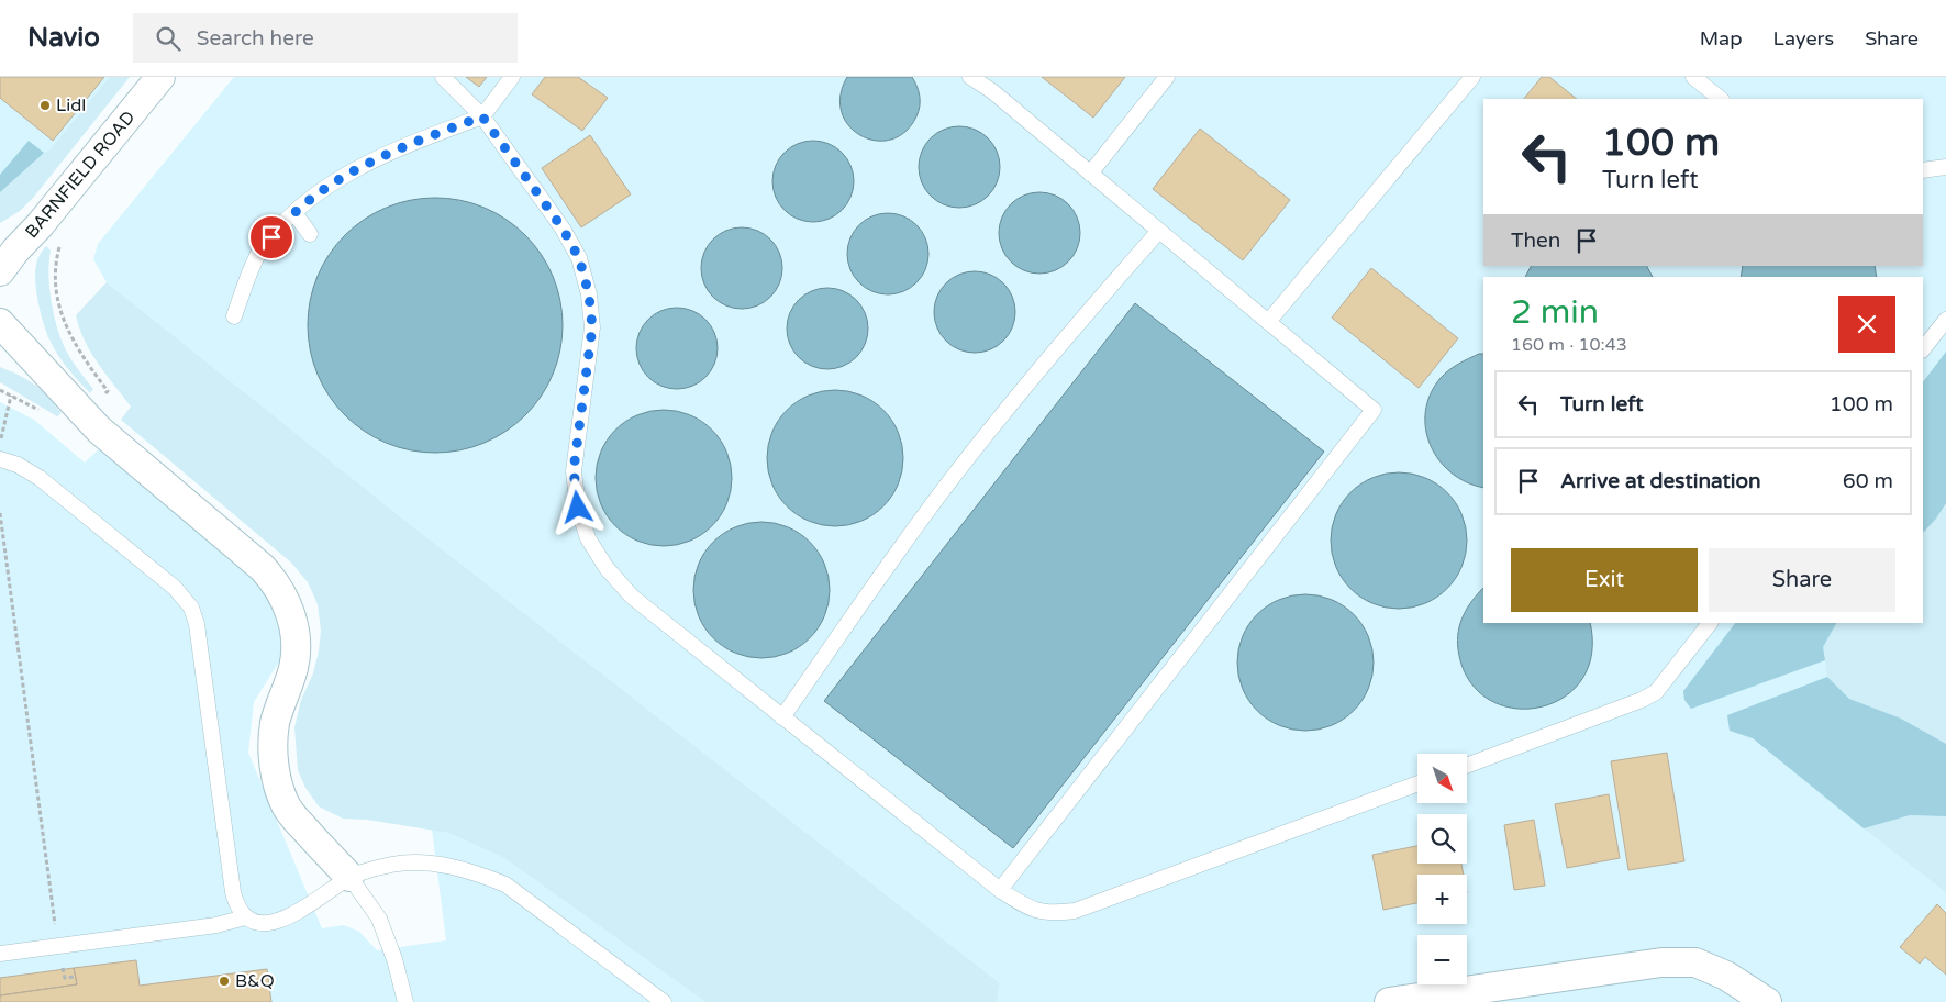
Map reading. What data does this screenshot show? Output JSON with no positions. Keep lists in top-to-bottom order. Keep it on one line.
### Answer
{"streets":{"street":["BARNFIELD ROAD"]},"places":["Lidl","B&Q"],"north":"bottom right","page":{"header":"Navio","search":"Search here","nav":["Map","Layers","Share"],"turn":["100 m","Turn left"],"then":"Then","heading":["2 min","160 m · 10:43"],"list":[{"name":"Turn left","value":"100 m"},{"name":"Arrive at destination","value":"60 m"}],"buttons":["Exit","Share"],"map_buttons":["+","−"]}}
